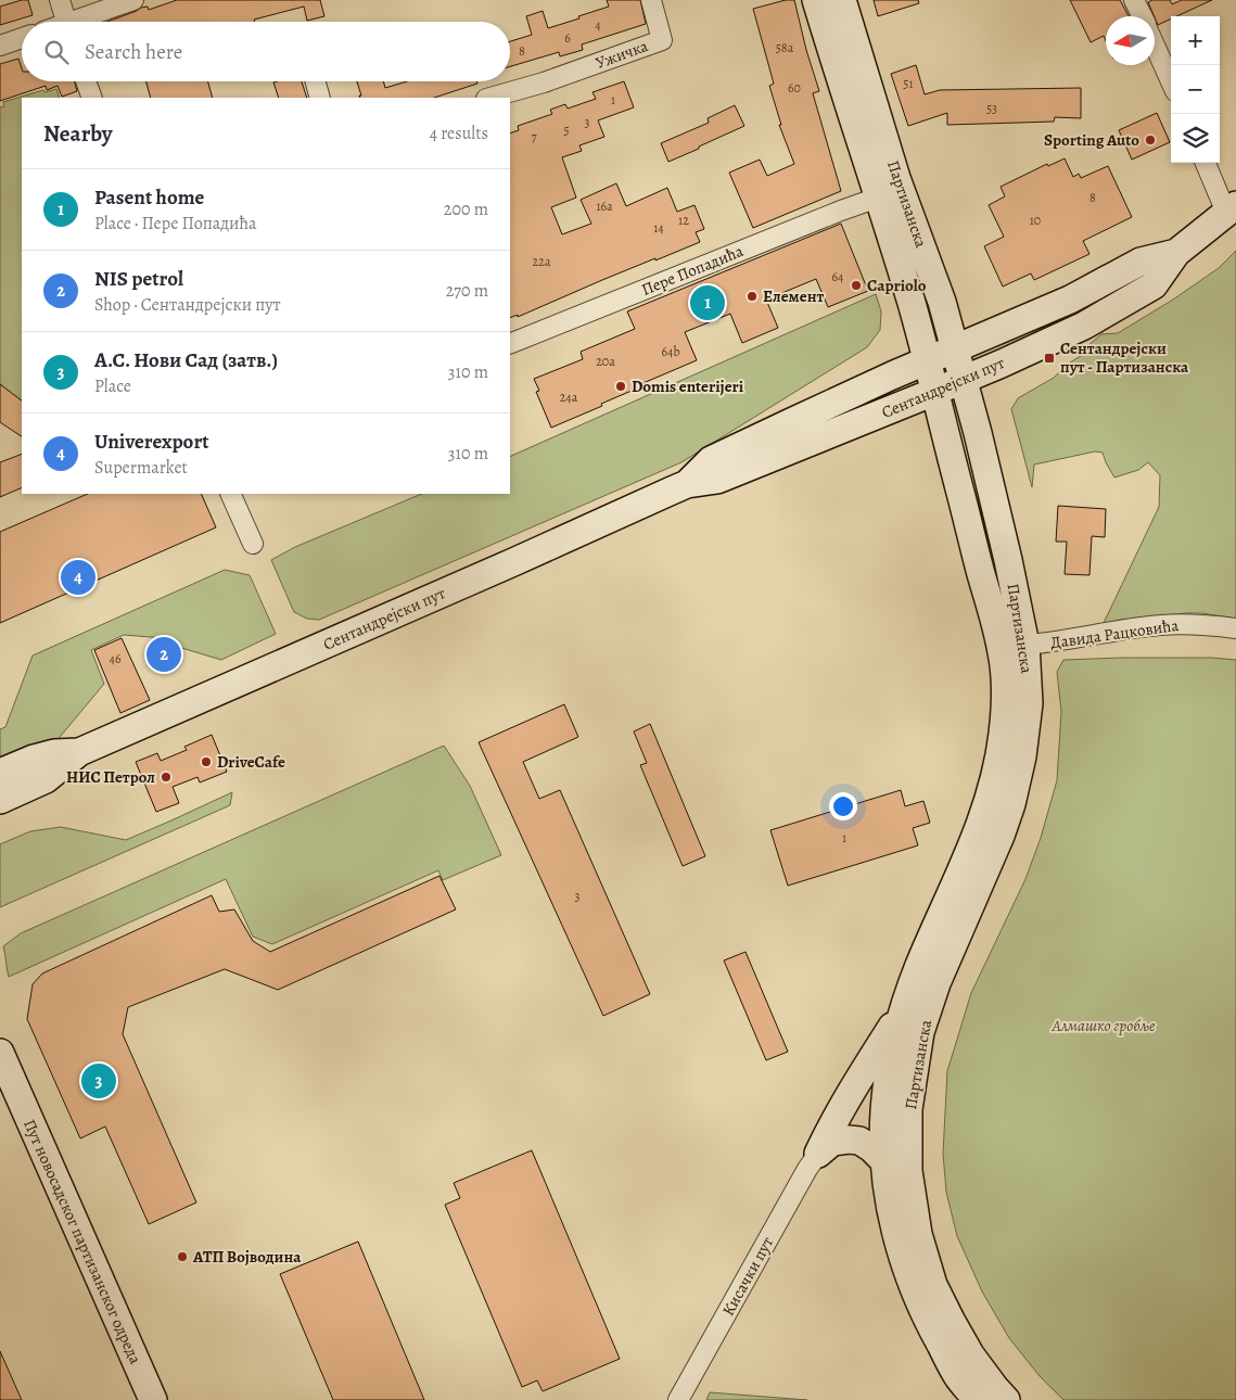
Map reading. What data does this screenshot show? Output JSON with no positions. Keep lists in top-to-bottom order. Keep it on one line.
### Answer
{"streets":{"main road":["Партизанска","Сентандрејски пут","Пут новосадског партизанског одреда"],"street":["Ужичка","Пере Попадића","Давида Рацковића","Кисачки пут"]},"crossings":[["Партизанска","Пере Попадића"],["Партизанска","Сентандрејски пут"],["Партизанска","Давида Рацковића"]],"parks":["Алмашко гробље"],"places":{"other":["Sporting Auto","Capriolo","Елемент","Domis enterijeri","DriveCafe","НИС Петрол","АТП Војводина"],"transit":["Сентандрејски пут - Партизанска"]},"house_numbers":["4","6","58a","8","51","60","1","53","3","5","7","8","16a","12","10","14","22a","64","64b","20a","24a","46","1","3"],"north":"left","page":{"map_buttons":["+","−"],"search":"Search here","heading":["Nearby","4 results"],"list":[{"mark":"1","name":"Pasent home","note":"Place · Пере Попадића","value":"200 m"},{"mark":"2","name":"NIS petrol","note":"Shop · Сентандрејски пут","value":"270 m"},{"mark":"3","name":"А.С. Нови Сад (затв.)","note":"Place","value":"310 m"},{"mark":"4","name":"Univerexport","note":"Supermarket","value":"310 m"}],"pins":["1","4","2","3"]}}
